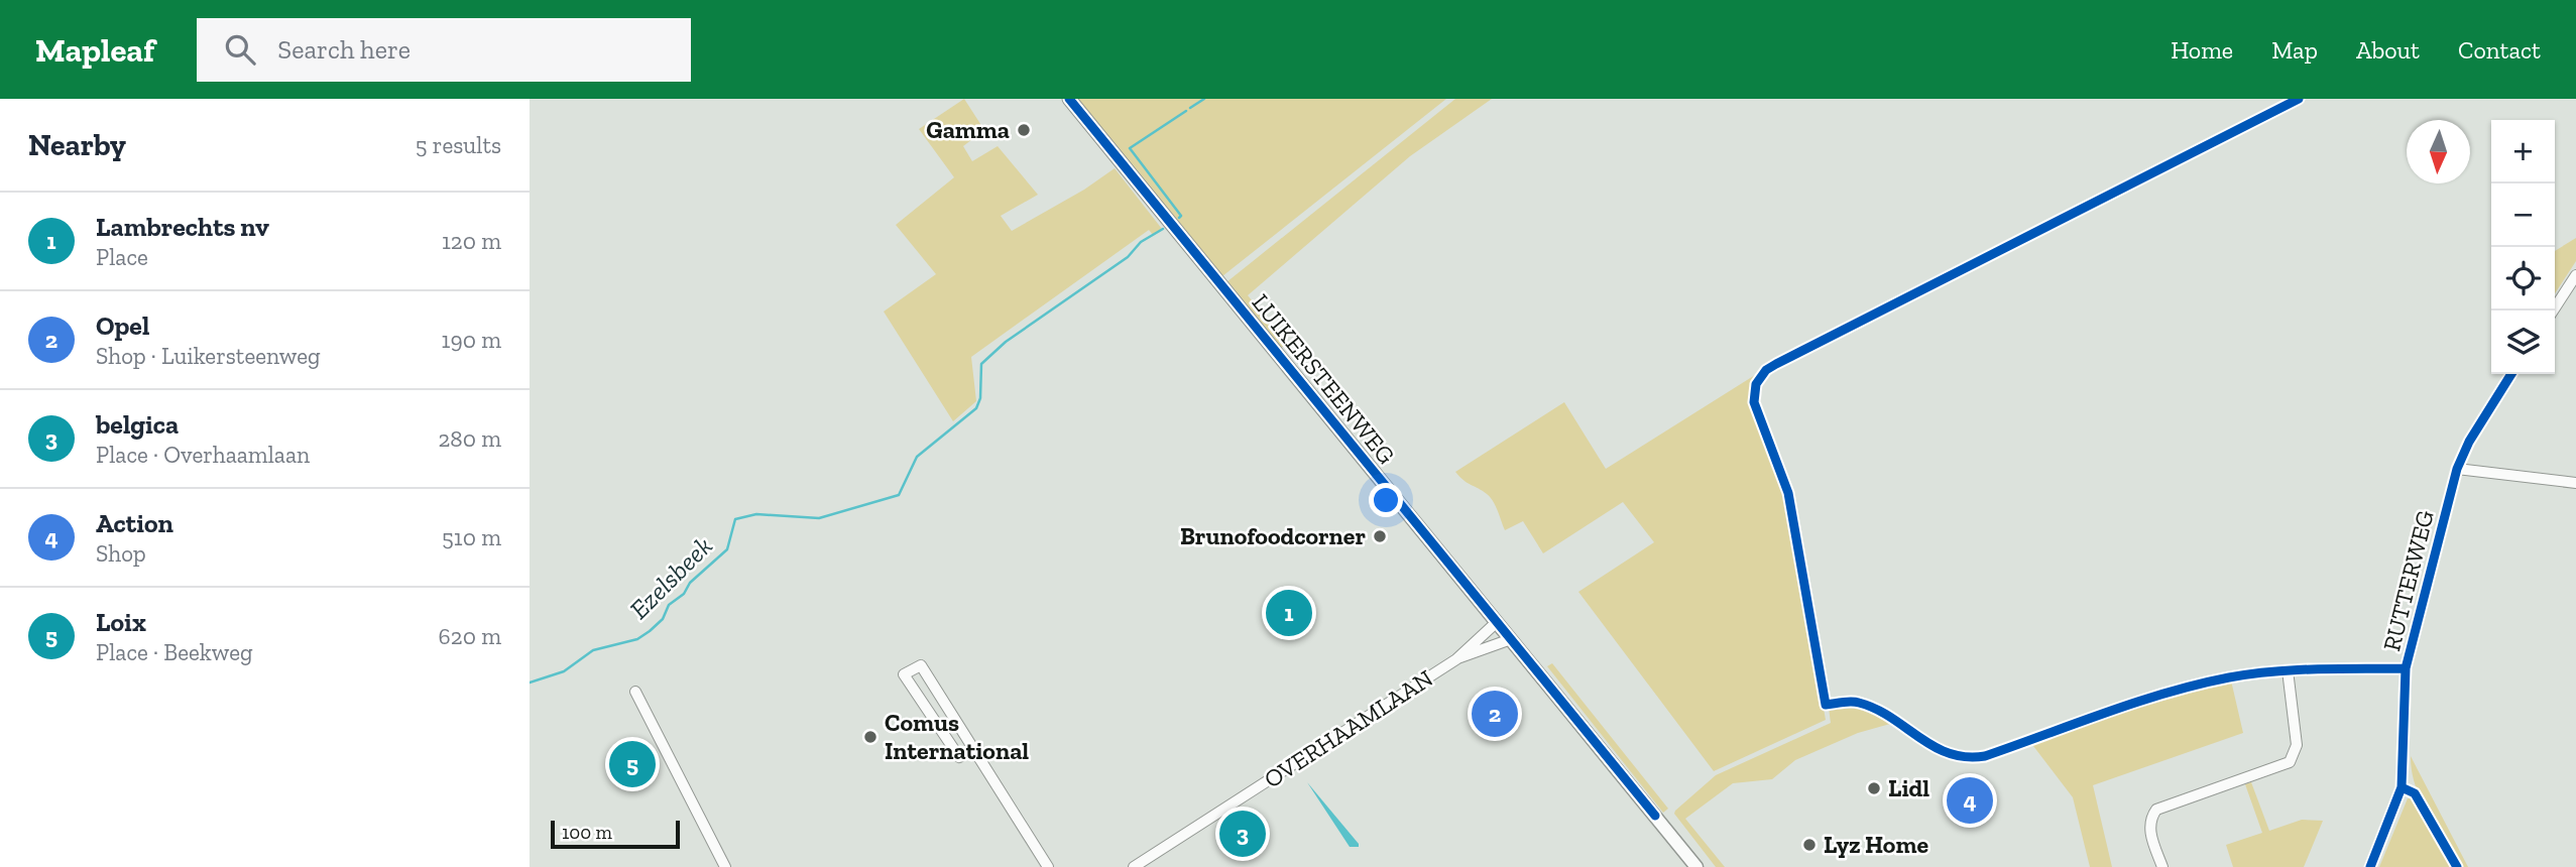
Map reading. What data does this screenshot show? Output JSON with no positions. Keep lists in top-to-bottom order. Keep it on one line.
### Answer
{"streets":{"main road":["LUIKERSTEENWEG"],"street":["RUTTERWEG","OVERHAAMLAAN"]},"crossings":[["LUIKERSTEENWEG","OVERHAAMLAAN"]],"water":["Ezelsbeek"],"places":["Gamma","Brunofoodcorner","Comus International","Lidl","Lyz Home"],"scale_bar":"100 m","north":"bottom","page":{"header":"Mapleaf","search":"Search here","nav":["Home","Map","About","Contact"],"heading":["Nearby","5 results"],"map_buttons":["+","−"],"list":[{"mark":"1","name":"Lambrechts nv","note":"Place","value":"120 m"},{"mark":"2","name":"Opel","note":"Shop · Luikersteenweg","value":"190 m"},{"mark":"3","name":"belgica","note":"Place · Overhaamlaan","value":"280 m"},{"mark":"4","name":"Action","note":"Shop","value":"510 m"},{"mark":"5","name":"Loix","note":"Place · Beekweg","value":"620 m"}],"pins":["1","2","5","4","3"],"scale":"100 m"}}
